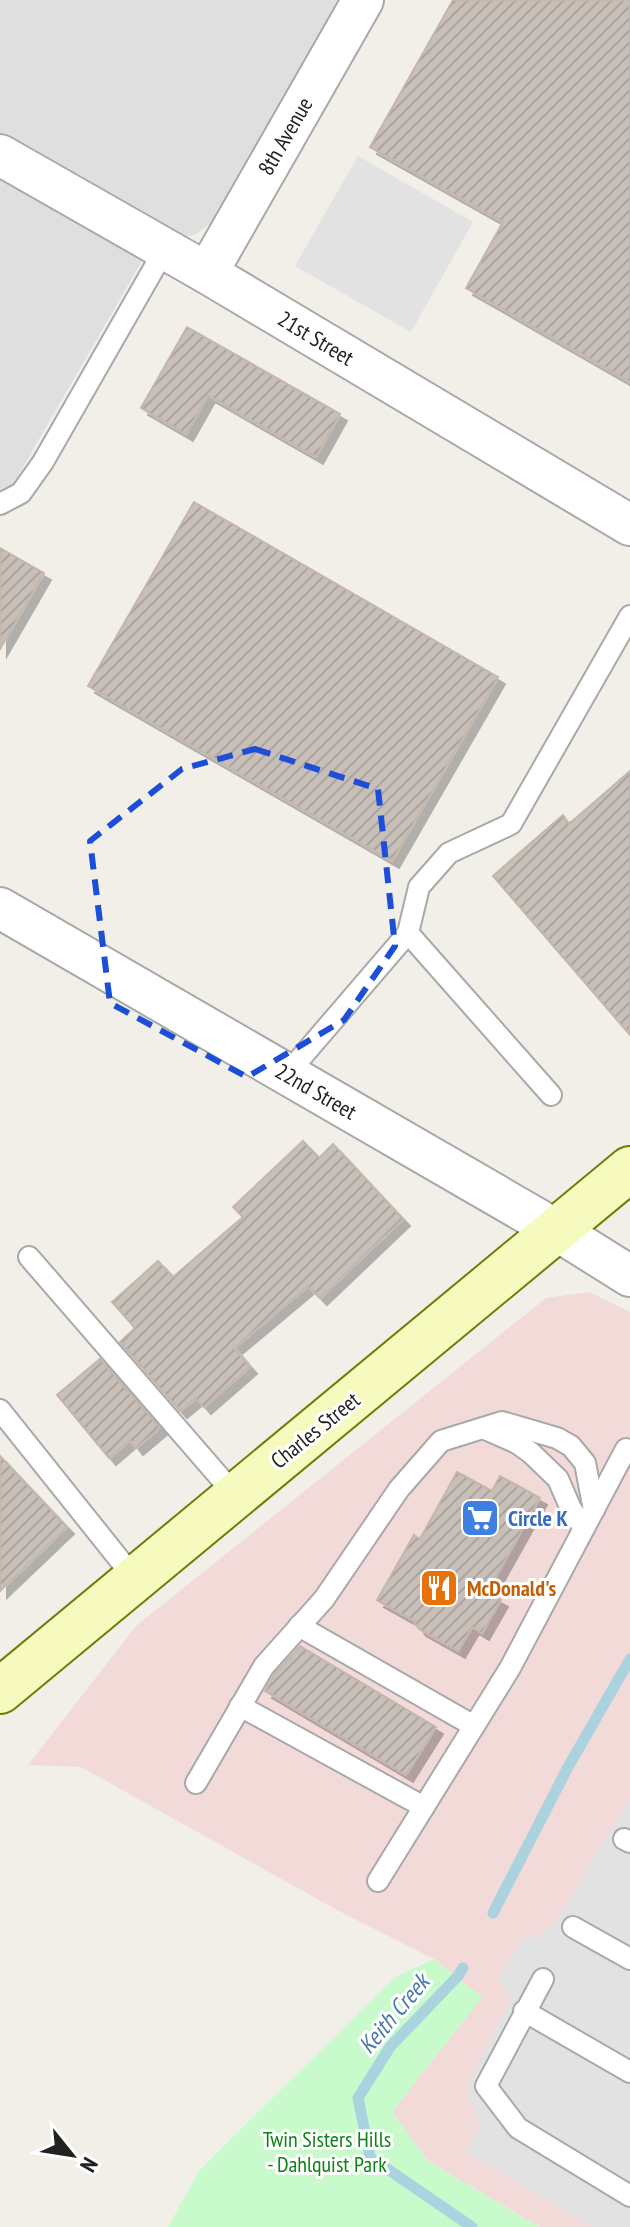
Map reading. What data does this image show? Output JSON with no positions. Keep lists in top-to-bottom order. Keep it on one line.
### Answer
{"streets":{"main road":["Charles Street"],"street":["8th Avenue","21st Street","22nd Street"]},"crossings":[["8th Avenue","21st Street"],["22nd Street","Charles Street"]],"water":["Keith Creek"],"parks":["Twin Sisters Hills - Dahlquist Park"],"places":{"supermarket":["Circle K"],"restaurant":["McDonald's"]},"north":"bottom right"}
